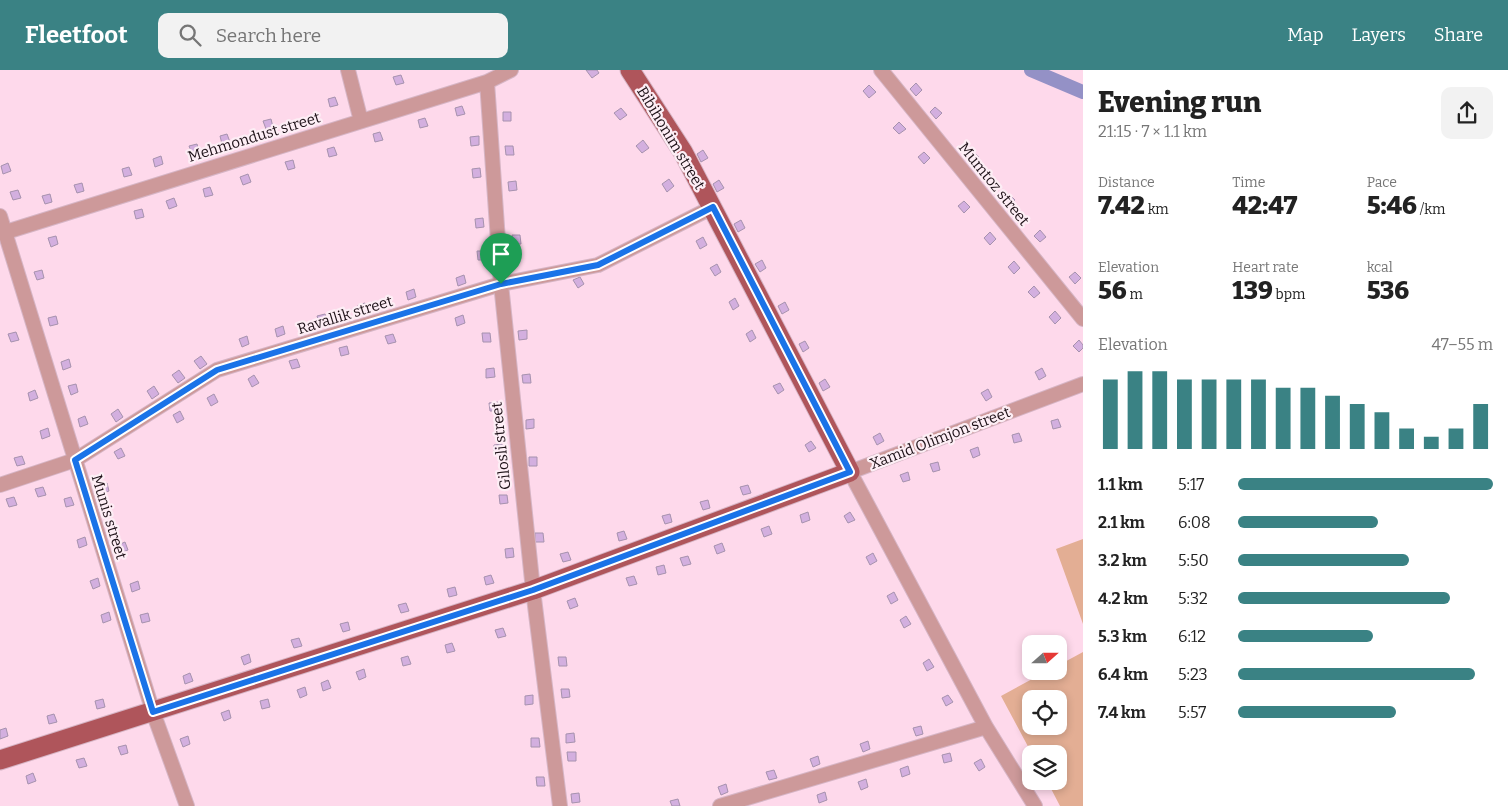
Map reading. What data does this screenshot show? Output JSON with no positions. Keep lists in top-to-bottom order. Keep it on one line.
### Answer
{"streets":{"main road":["Bibihonim street","Xamid Olimjon street"],"street":["Mehmondust street","Mumtoz street","Ravallik street","Gilosli street","Munis street"]},"crossings":[["Mehmondust street","Gilosli street"],["Mehmondust street","Munis street"],["Bibihonim street","Ravallik street"],["Bibihonim street","Xamid Olimjon street"],["Ravallik street","Gilosli street"],["Ravallik street","Munis street"],["Xamid Olimjon street","Gilosli street"],["Xamid Olimjon street","Munis street"]],"north":"right","page":{"header":"Fleetfoot","search":"Search here","nav":["Map","Layers","Share"],"heading":["Evening run","21:15 · 7 × 1.1 km"],"stats":[["Distance","7.42 km"],["Time","42:47"],["Pace","5:46 /km"],["Elevation","56 m"],["Heart rate","139 bpm"],["kcal","536"]],"chart":["Elevation","47–55 m"],"list":[{"name":"1.1 km","note":"5:17"},{"name":"2.1 km","note":"6:08"},{"name":"3.2 km","note":"5:50"},{"name":"4.2 km","note":"5:32"},{"name":"5.3 km","note":"6:12"},{"name":"6.4 km","note":"5:23"},{"name":"7.4 km","note":"5:57"}]}}
